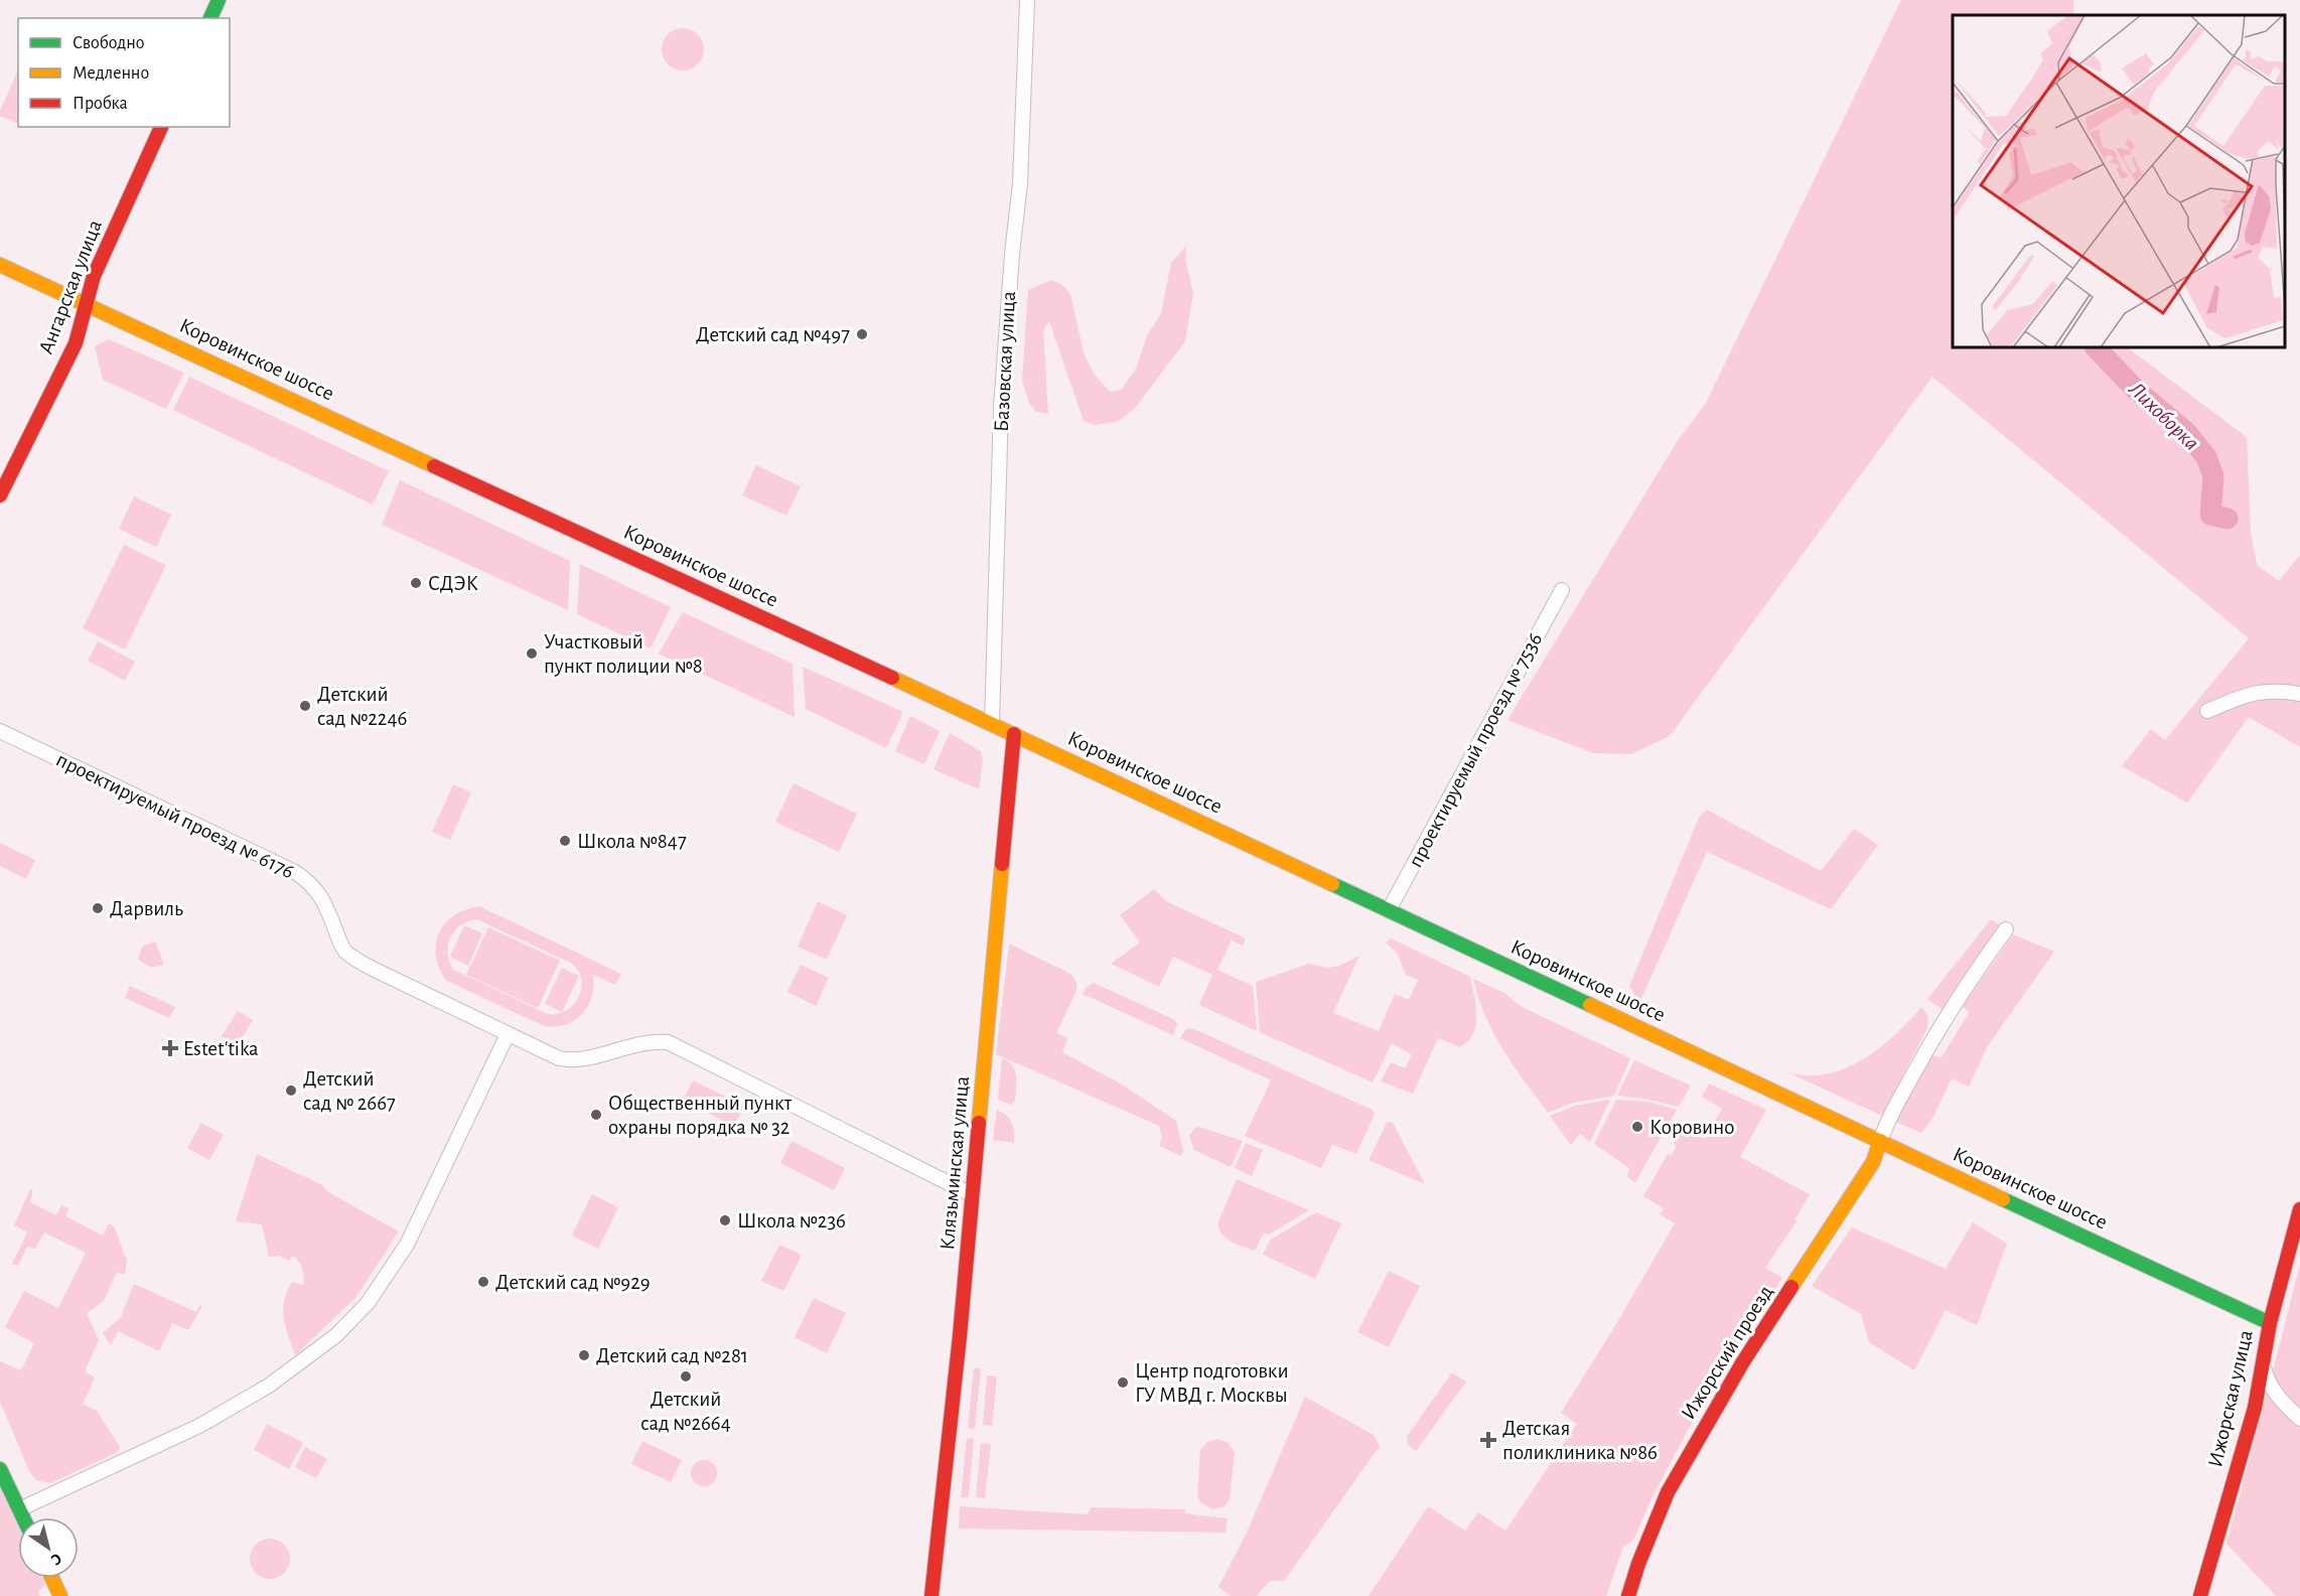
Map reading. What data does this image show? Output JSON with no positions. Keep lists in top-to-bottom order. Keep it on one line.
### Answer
{"streets":{"main road":["Ангарская улица","Коровинское шоссе","Клязьминская улица","Ижорский проезд","Ижорская улица"],"street":["Базовская улица","проектируемый проезд № 7536","проектируемый проезд № 6176"]},"crossings":[["Ангарская улица","Коровинское шоссе"],["Коровинское шоссе","Базовская улица"],["Коровинское шоссе","проектируемый проезд № 7536"],["Коровинское шоссе","Клязьминская улица"],["Коровинское шоссе","Ижорский проезд"],["Коровинское шоссе","Ижорская улица"],["проектируемый проезд № 6176","Клязьминская улица"]],"water":["Лихоборка"],"places":{"other":["Детский сад №497","СДЭК","Участковый пункт полиции №8","Детский сад №2246","Школа №847","Дарвиль","Детский сад № 2667","Общественный пункт охраны порядка № 32","Коровино","Школа №236","Детский сад №929","Детский сад №281","Детский сад №2664","Центр подготовки ГУ МВД г. Москвы"],"health":["Estet'tika","Детская поликлиника №86"]},"legend":["Свободно","Медленно","Пробка"],"north":"bottom right"}
